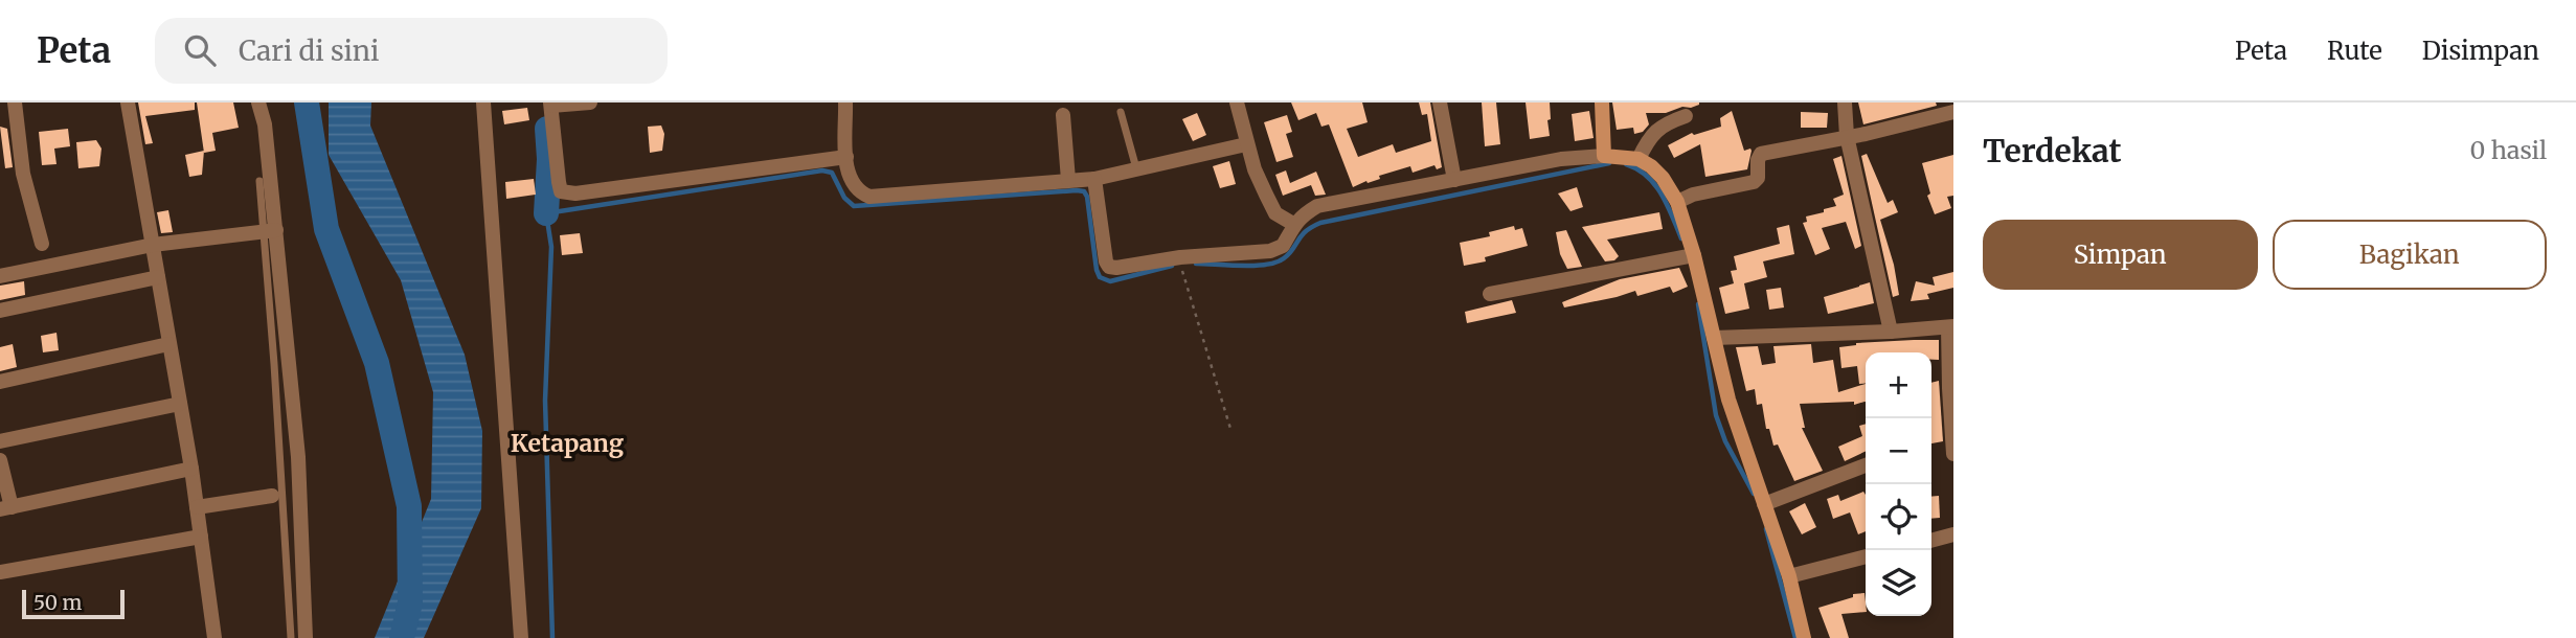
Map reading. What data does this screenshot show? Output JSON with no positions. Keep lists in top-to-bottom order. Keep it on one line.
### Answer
{"districts":["Ketapang"],"scale_bar":"50 m","page":{"header":"Peta","search":"Cari di sini","nav":["Peta","Rute","Disimpan"],"heading":["Terdekat","0 hasil"],"buttons":["Simpan","Bagikan"],"map_buttons":["+","−"],"scale":"50 m"}}
